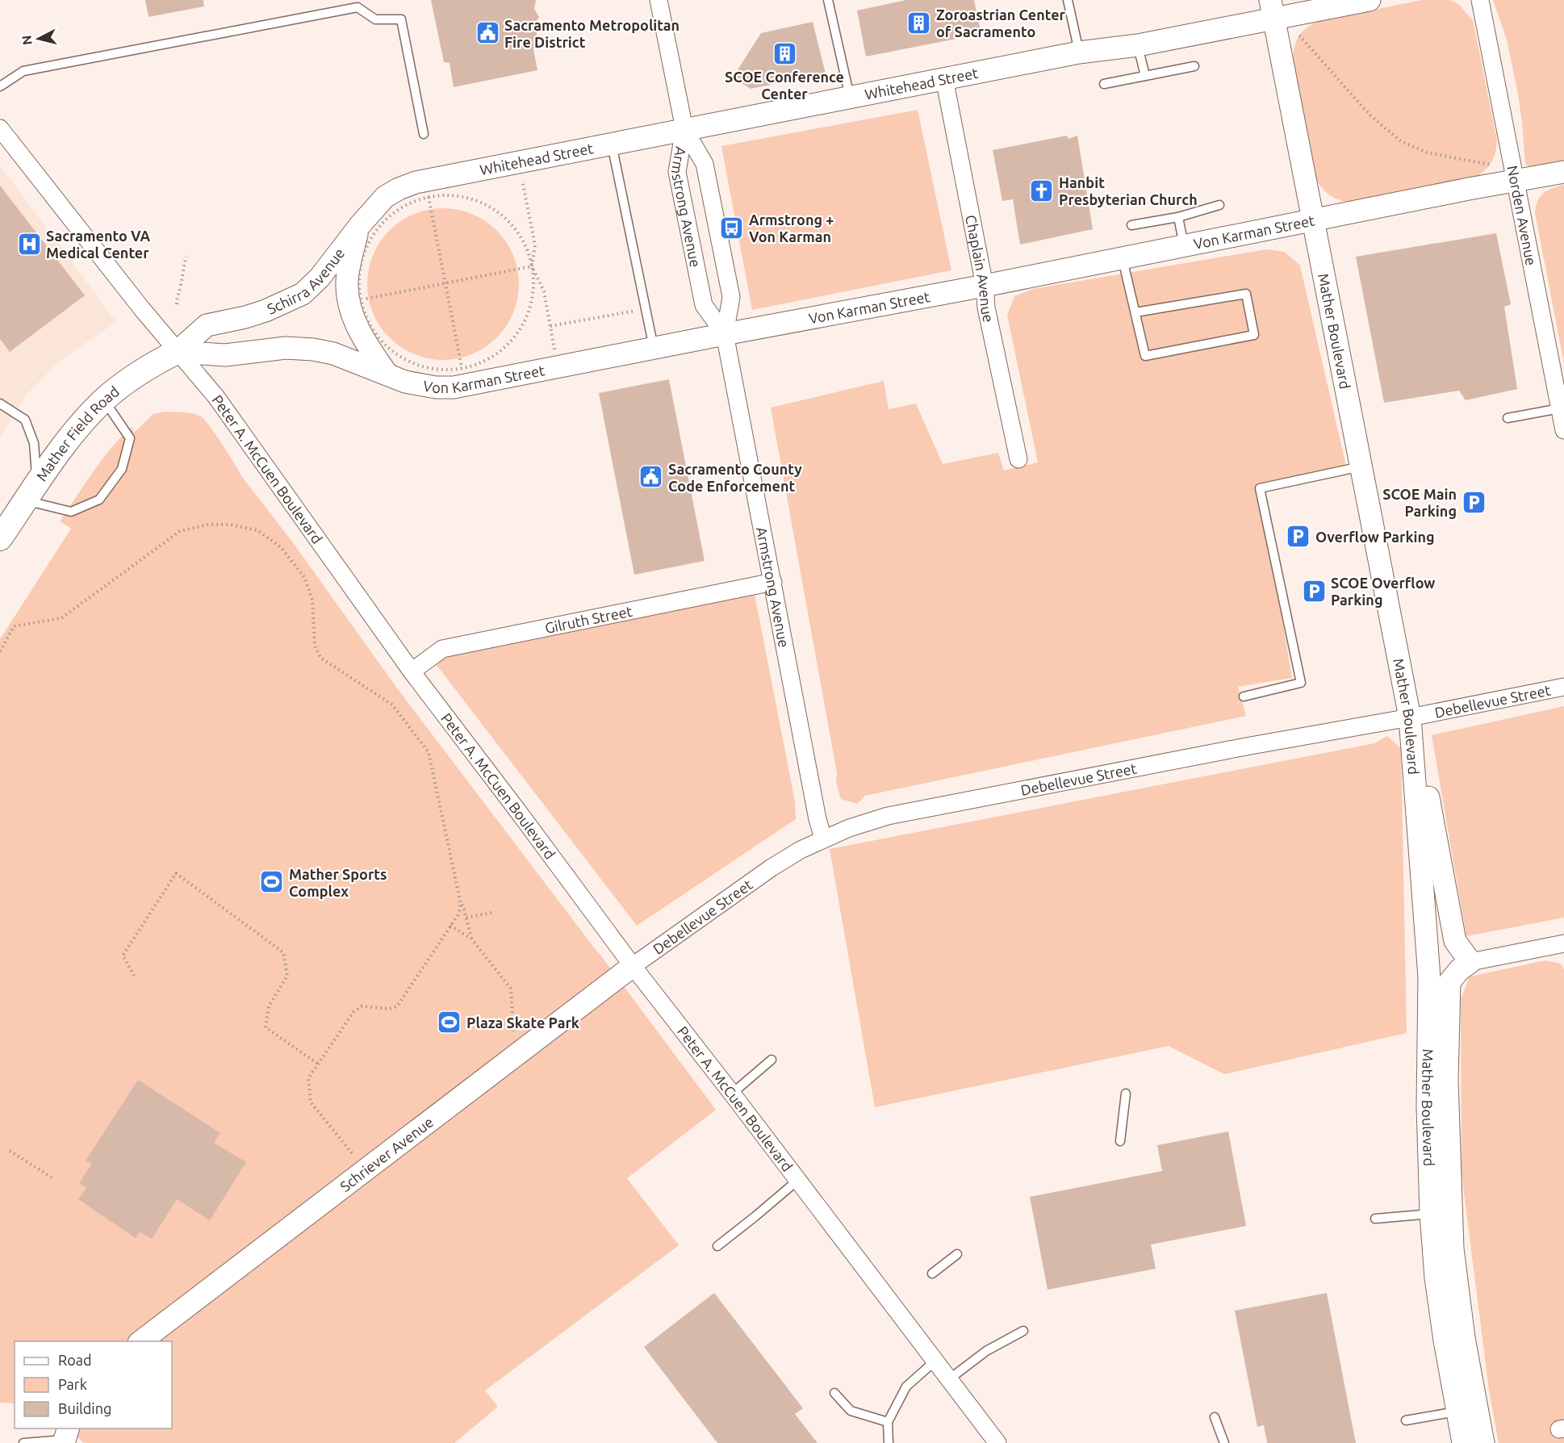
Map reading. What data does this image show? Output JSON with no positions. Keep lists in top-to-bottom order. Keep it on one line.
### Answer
{"streets":{"main road":["Mather Field Road"],"street":["Whitehead Street","Armstrong Avenue","Norden Avenue","Von Karman Street","Chaplain Avenue","Schirra Avenue","Mather Boulevard","Peter A. McCuen Boulevard","Gilruth Street","Debellevue Street","Schriever Avenue"]},"crossings":[["Whitehead Street","Armstrong Avenue"],["Whitehead Street","Chaplain Avenue"],["Whitehead Street","Schirra Avenue"],["Whitehead Street","Mather Boulevard"],["Armstrong Avenue","Von Karman Street"],["Armstrong Avenue","Gilruth Street"],["Armstrong Avenue","Debellevue Street"],["Norden Avenue","Von Karman Street"],["Von Karman Street","Chaplain Avenue"],["Von Karman Street","Schirra Avenue"],["Von Karman Street","Mather Boulevard"],["Von Karman Street","Mather Field Road"],["Von Karman Street","Peter A. McCuen Boulevard"],["Schirra Avenue","Mather Field Road"],["Schirra Avenue","Peter A. McCuen Boulevard"],["Mather Boulevard","Debellevue Street"],["Mather Field Road","Peter A. McCuen Boulevard"],["Peter A. McCuen Boulevard","Gilruth Street"],["Peter A. McCuen Boulevard","Debellevue Street"],["Peter A. McCuen Boulevard","Schriever Avenue"],["Debellevue Street","Schriever Avenue"]],"places":{"building":["Zoroastrian Center of Sacramento","SCOE Conference Center"],"public building":["Sacramento Metropolitan Fire District","Sacramento County Code Enforcement"],"church":["Hanbit Presbyterian Church"],"bus stop":["Armstrong + Von Karman"],"hospital":["Sacramento VA Medical Center"],"parking":["SCOE Main Parking","Overflow Parking","SCOE Overflow Parking"],"sports":["Mather Sports Complex","Plaza Skate Park"]},"legend":["Road","Park","Building"],"north":"left"}
